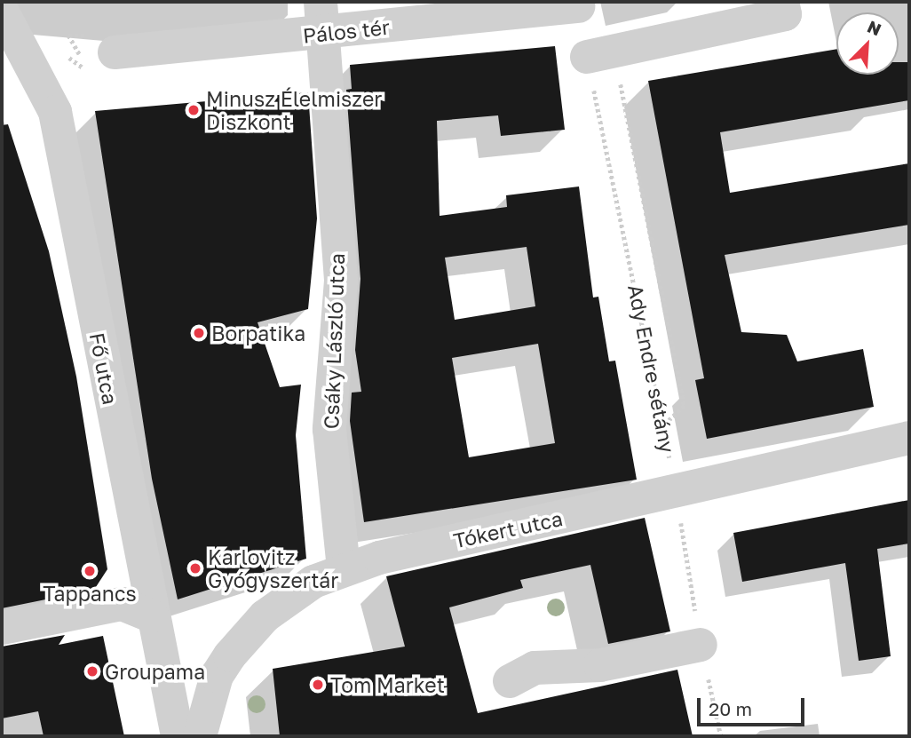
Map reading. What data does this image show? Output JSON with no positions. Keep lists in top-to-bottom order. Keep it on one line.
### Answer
{"streets":{"street":["Pálos tér","Csáky László utca","Fő utca","Tókert utca"],"path":["Ady Endre sétány"]},"crossings":[["Pálos tér","Csáky László utca"],["Csáky László utca","Tókert utca"],["Ady Endre sétány","Tókert utca"]],"places":["Minusz Élelmiszer Diszkont","Borpatika","Karlovitz Gyógyszertár","Tappancs","Groupama","Tom Market"],"scale_bar":"20 m","north":"top right"}
